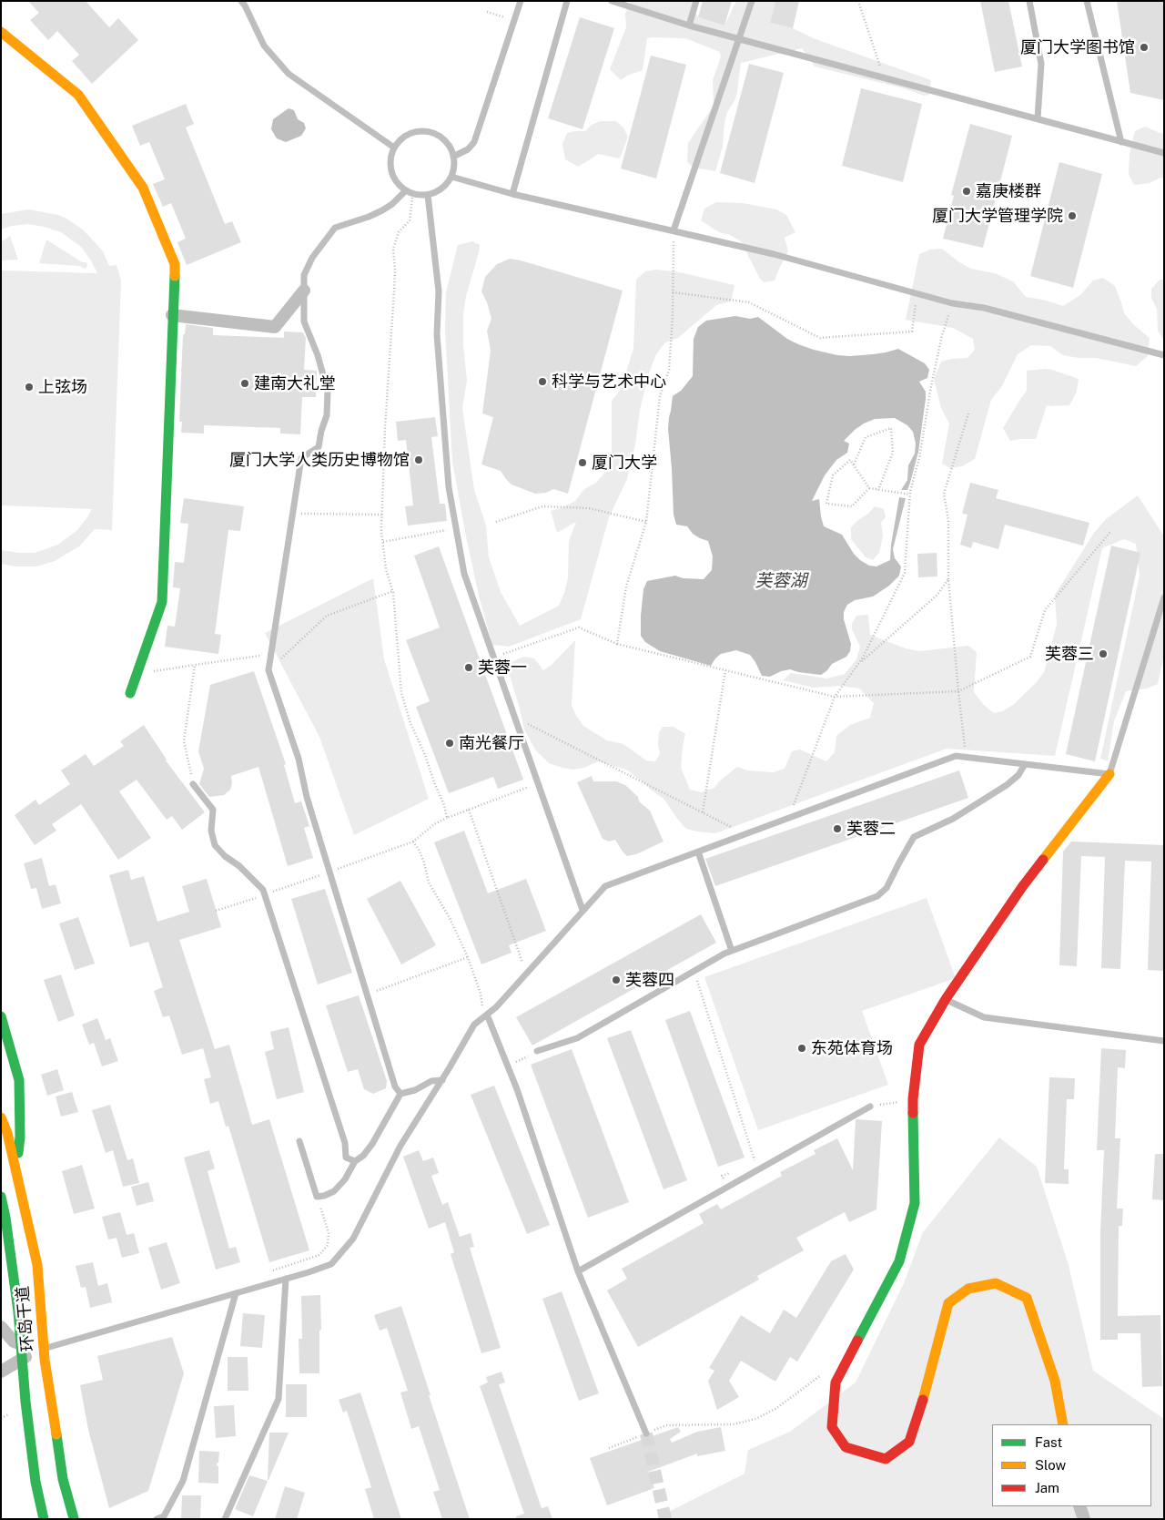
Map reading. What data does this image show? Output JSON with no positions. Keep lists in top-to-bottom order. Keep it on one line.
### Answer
{"streets":{"main road":["环岛干道"]},"water":["芙蓉湖"],"places":["厦门大学图书馆","嘉庚楼群","厦门大学管理学院","科学与艺术中心","建南大礼堂","上弦场","厦门大学人类历史博物馆","厦门大学","芙蓉三","芙蓉一","南光餐厅","芙蓉二","芙蓉四","东苑体育场"],"legend":["Fast","Slow","Jam"]}
